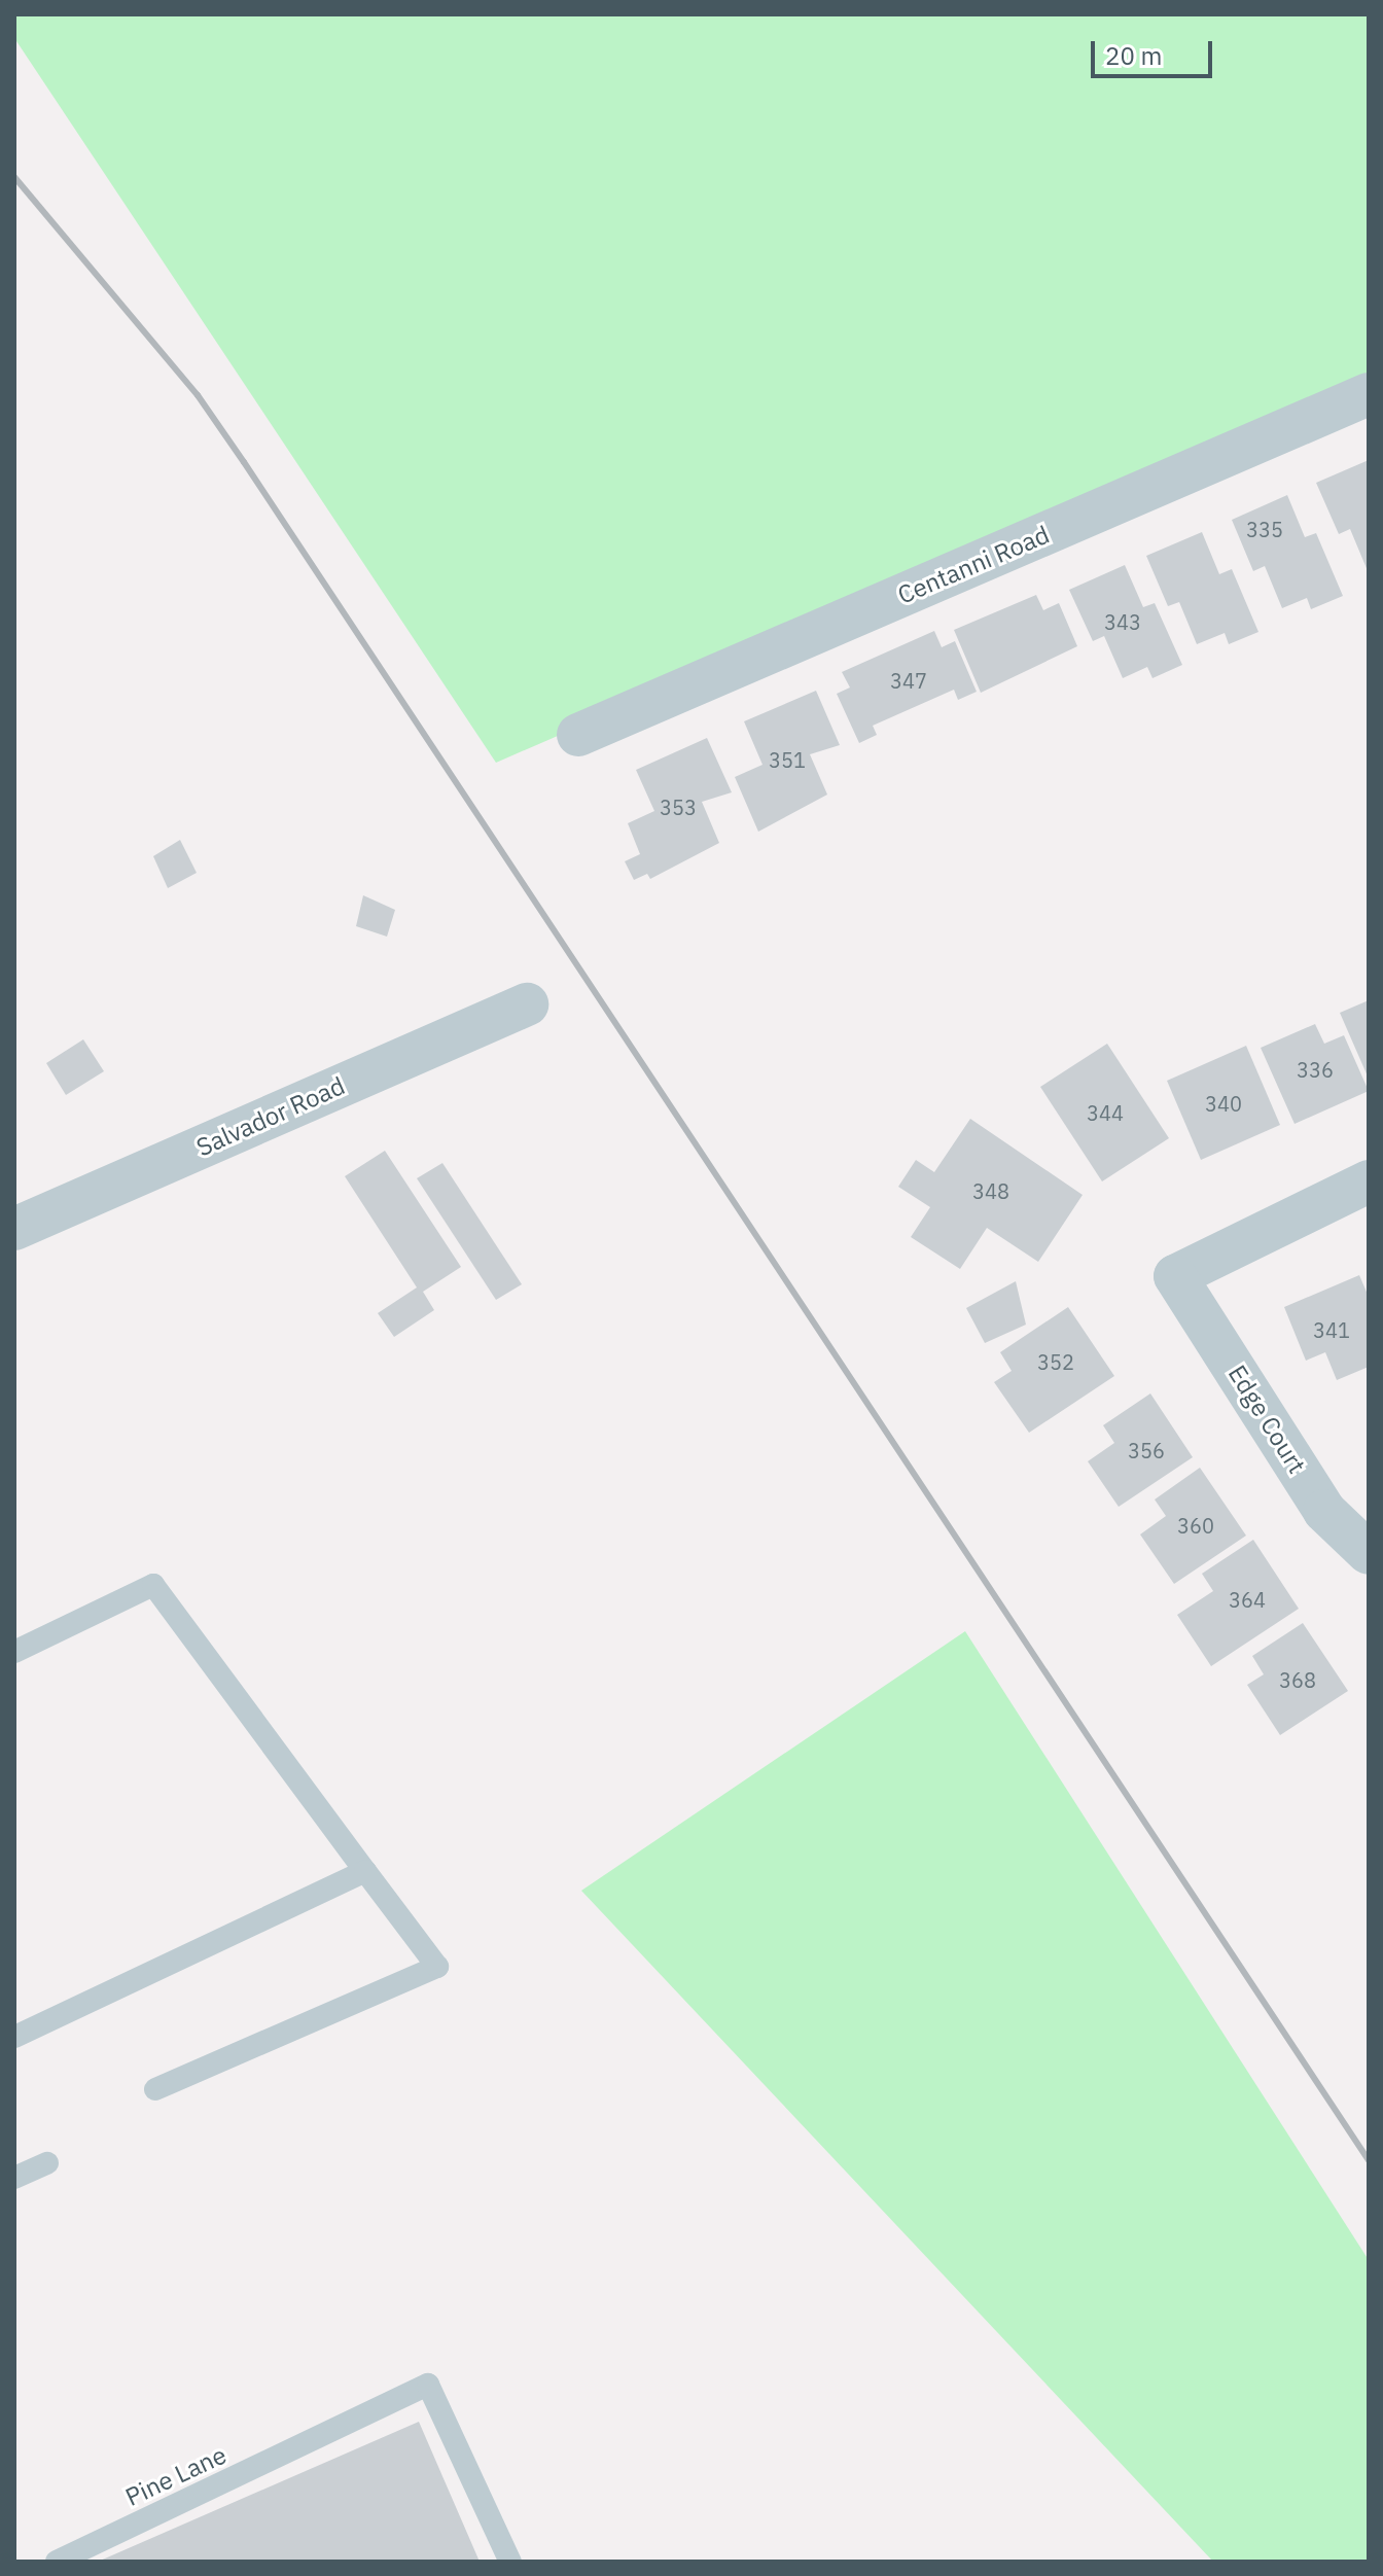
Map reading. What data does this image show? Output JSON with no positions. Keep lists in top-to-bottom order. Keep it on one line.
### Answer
{"streets":{"street":["Centanni Road","Salvador Road","Edge Court"],"lane":["Pine Lane"]},"house_numbers":["335","343","347","351","353","336","340","344","348","341","352","356","360","364","368"],"scale_bar":"20 m"}
